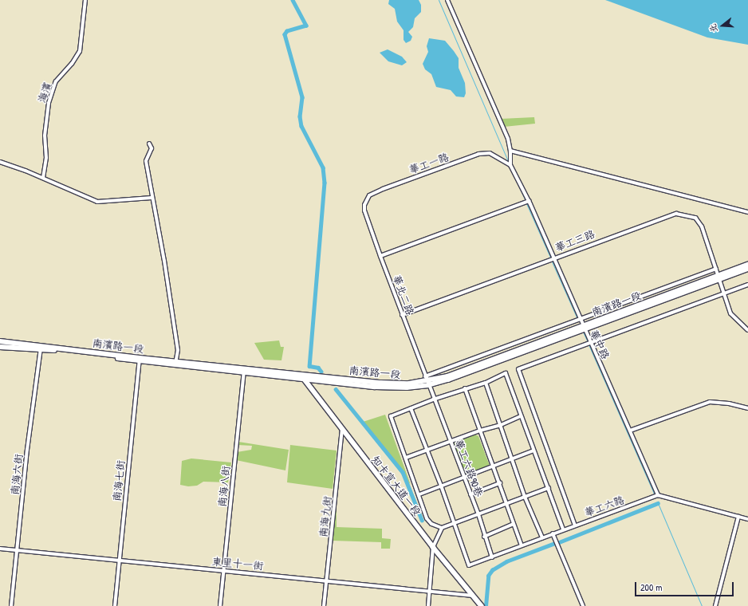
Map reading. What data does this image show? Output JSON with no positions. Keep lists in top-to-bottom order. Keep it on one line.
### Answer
{"streets":{"main road":["南濱路一段","知卡宣大道一段"],"street":["海濱","華工一路","華工三路","華北二路","華中路","華工六路90巷","南海六街","南海七街","南海八街","華工六路","南海九街","東里十一街"]},"crossings":[["華工一路","華北二路"],["華工一路","華中路"],["華工三路","華北二路"],["華工三路","南濱路一段"],["華工三路","華中路"],["華北二路","南濱路一段"],["華北二路","華工六路90巷"],["南濱路一段","華中路"],["南濱路一段","華工六路90巷"],["南濱路一段","南海六街"],["南濱路一段","南海七街"],["南濱路一段","知卡宣大道一段"],["南濱路一段","南海八街"],["華中路","華工六路"],["華工六路90巷","華工六路"],["南海六街","東里十一街"],["南海七街","東里十一街"],["知卡宣大道一段","南海九街"],["知卡宣大道一段","東里十一街"],["南海八街","東里十一街"],["南海九街","東里十一街"]],"scale_bar":"200 m","north":"left"}
